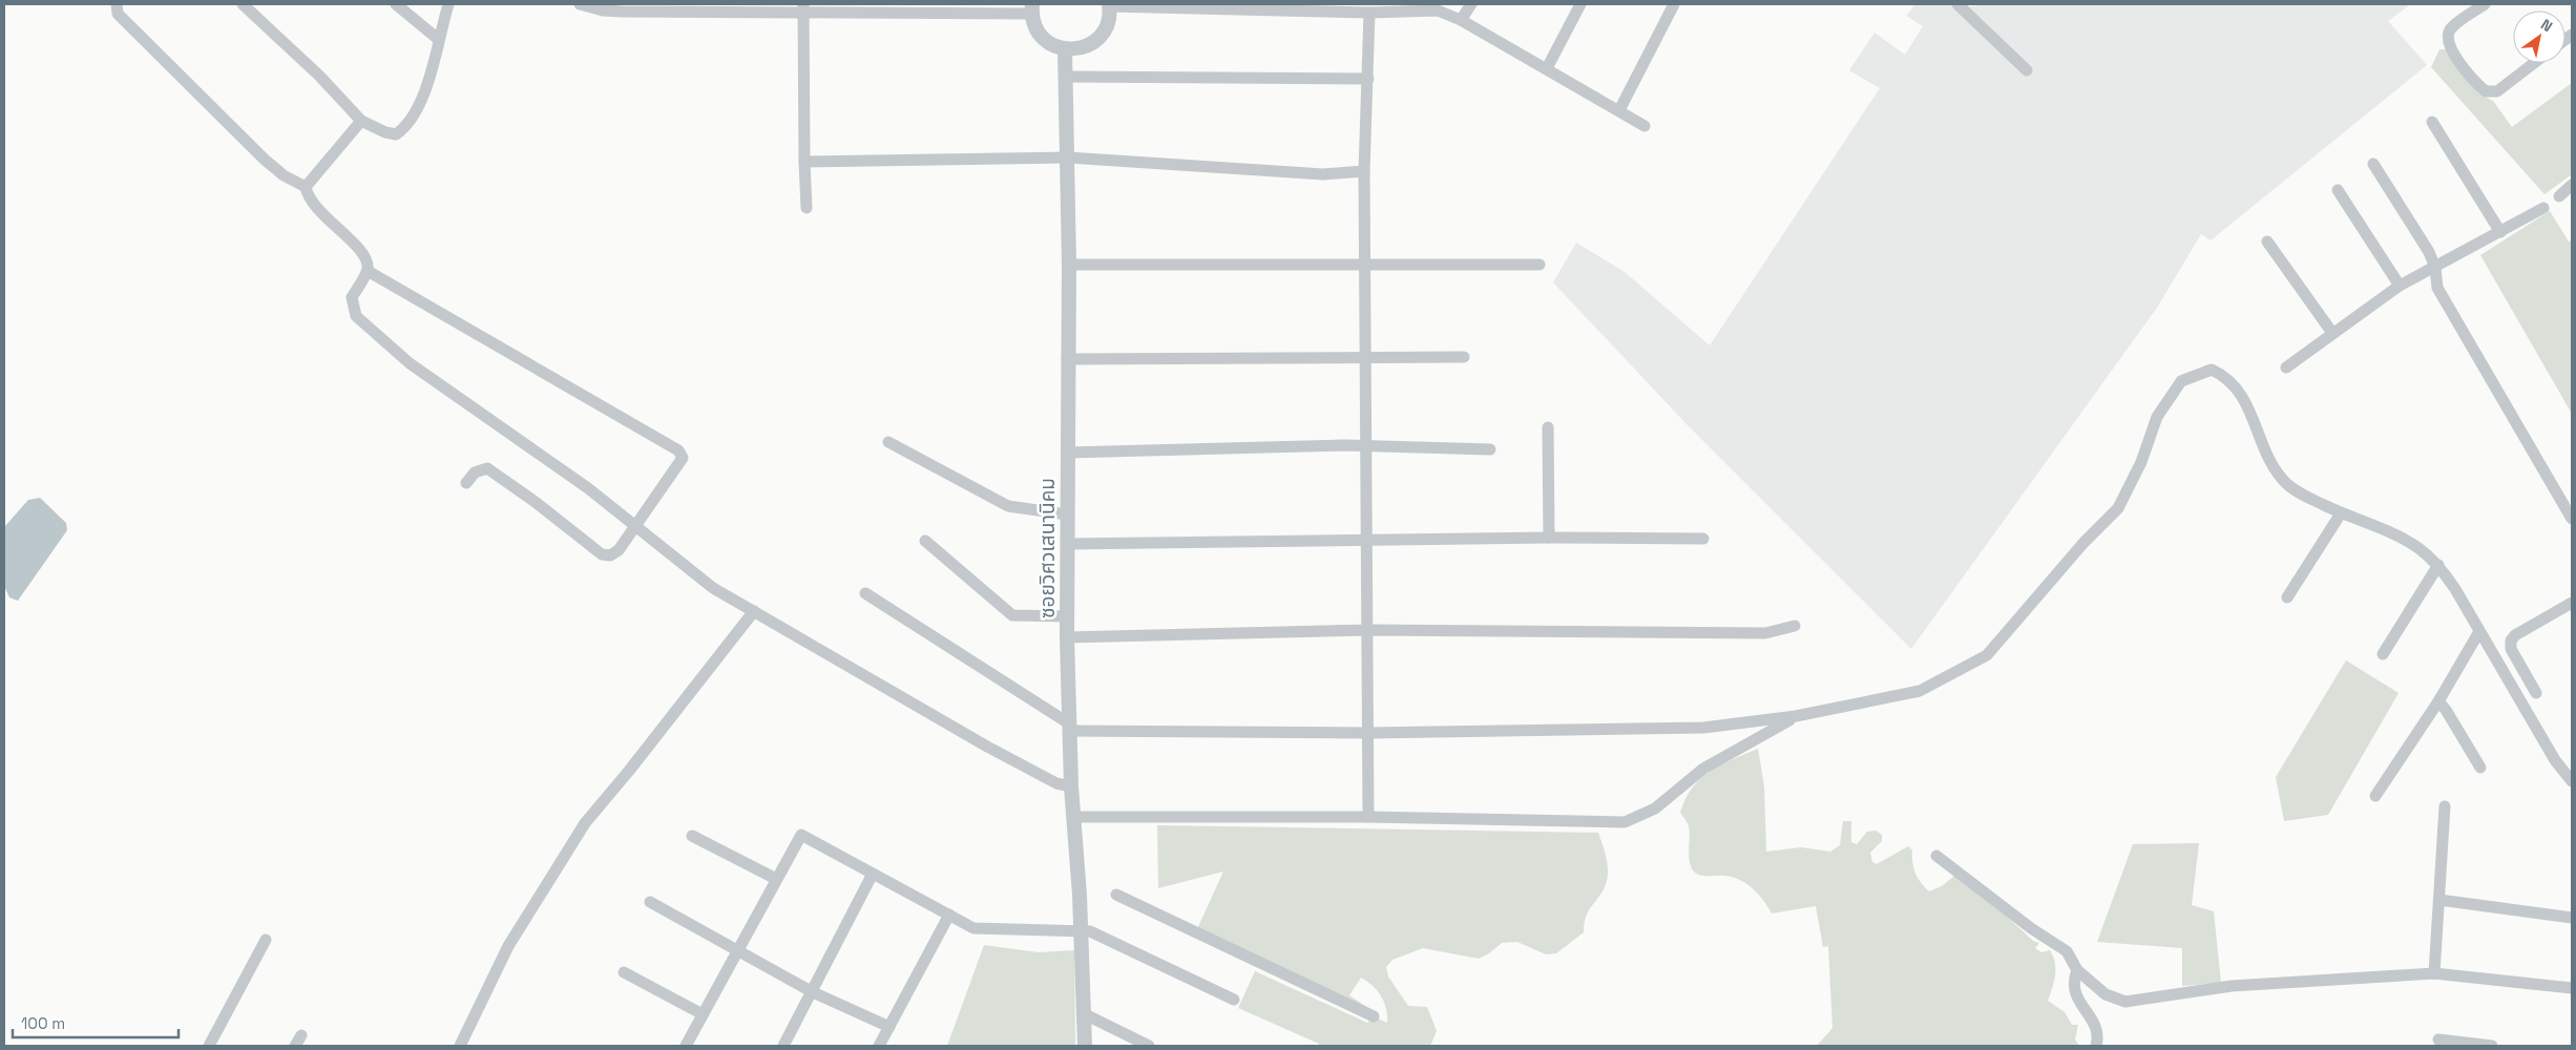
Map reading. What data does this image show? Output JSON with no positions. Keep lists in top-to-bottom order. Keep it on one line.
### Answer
{"streets":{"street":["ซอยวิศวเสนานิคม"]},"scale_bar":"100 m","north":"top right"}
